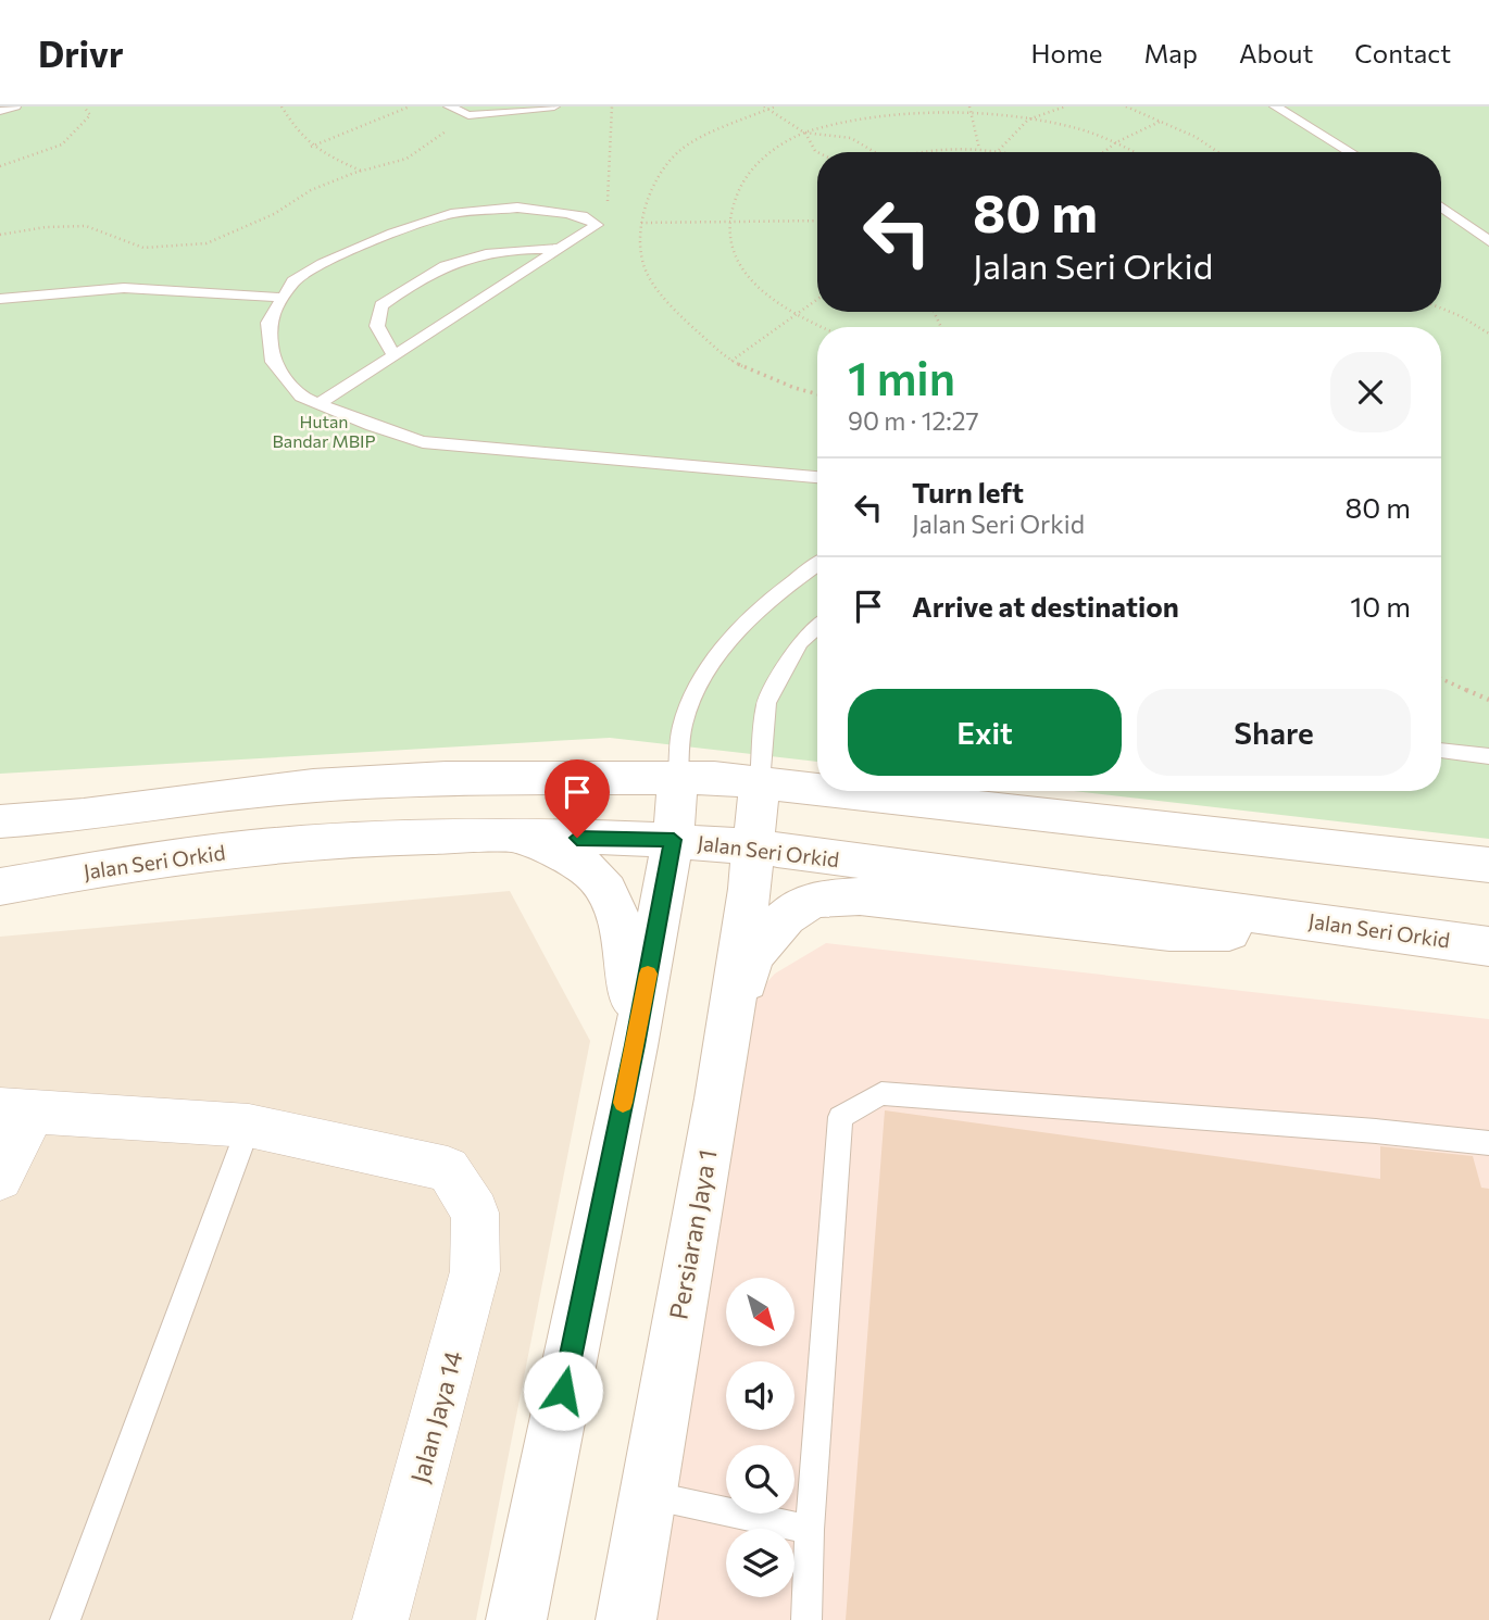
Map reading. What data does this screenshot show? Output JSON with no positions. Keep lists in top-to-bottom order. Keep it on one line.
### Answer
{"streets":{"main road":["Jalan Seri Orkid","Persiaran Jaya 1"],"street":["Jalan Jaya 14"]},"crossings":[["Jalan Seri Orkid","Persiaran Jaya 1"]],"parks":["Hutan Bandar MBIP"],"north":"bottom right","page":{"header":"Drivr","nav":["Home","Map","About","Contact"],"turn":["80 m","Jalan Seri Orkid"],"heading":["1 min","90 m · 12:27"],"list":[{"name":"Turn left","note":"Jalan Seri Orkid","value":"80 m"},{"name":"Arrive at destination","value":"10 m"}],"buttons":["Exit","Share"]}}
